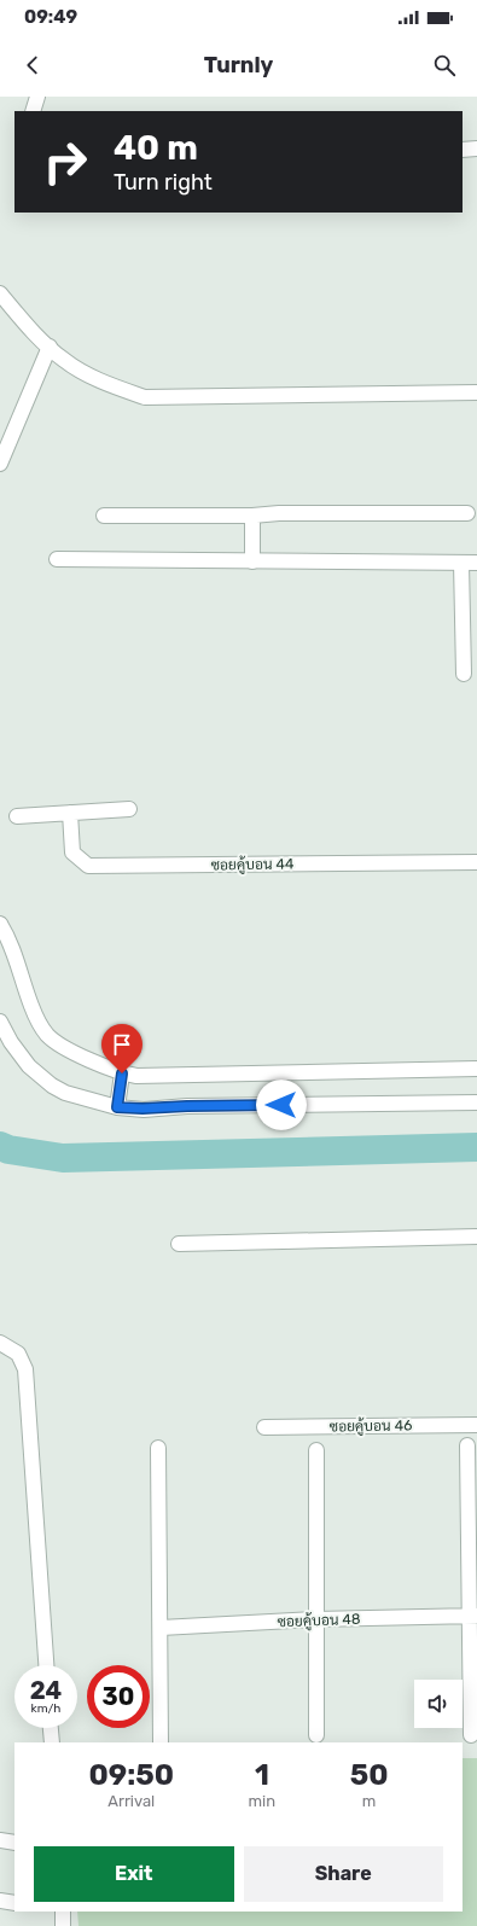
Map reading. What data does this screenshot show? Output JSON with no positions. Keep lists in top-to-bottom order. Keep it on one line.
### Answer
{"streets":{"street":["ซอยคู้บอน 44","ซอยคู้บอน 46","ซอยคู้บอน 48"]},"page":{"status":"09:49","header":"Turnly","turn":["40 m","Turn right"],"speed":"24 km/h","limit":"30","eta":["09:50","Arrival","1","min","50","m"],"buttons":["Exit","Share"]}}
